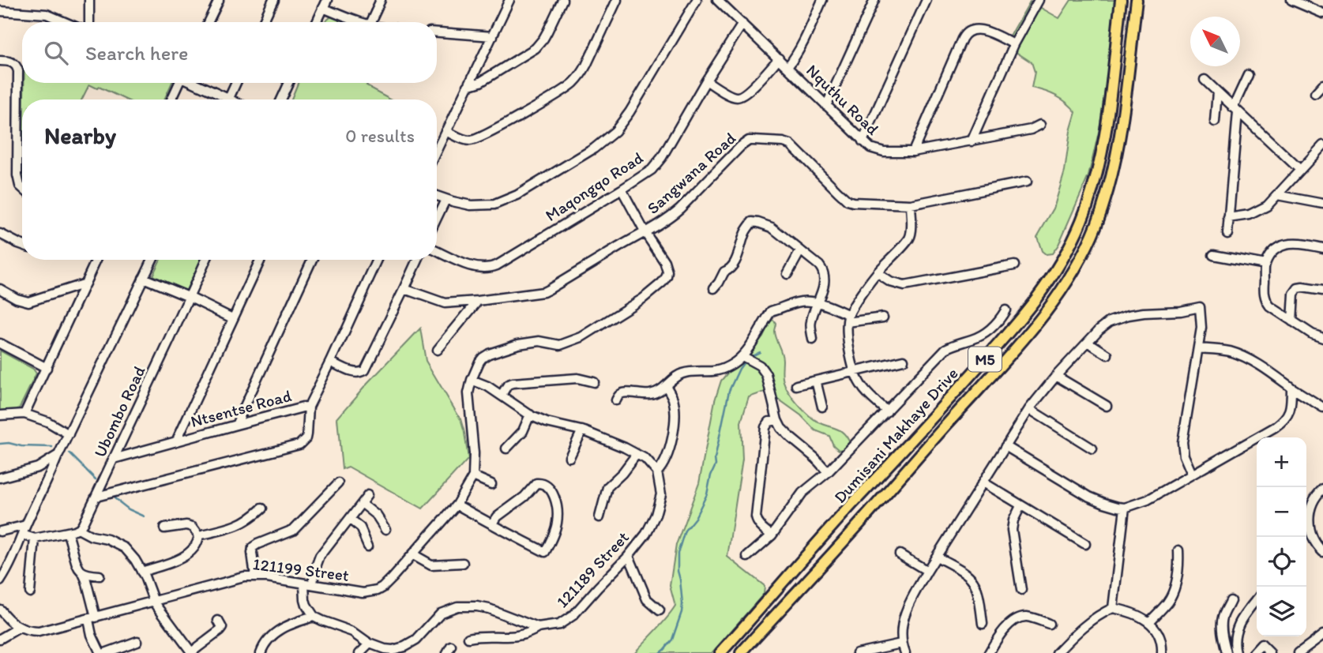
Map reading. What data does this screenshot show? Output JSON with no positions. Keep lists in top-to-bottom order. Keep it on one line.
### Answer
{"streets":{"main road":["M5","Dumisani Makhaye Drive"],"street":["Nquthu Road","Sangwana Road","Maqongqo Road","Ntsentse Road","Ubombo Road","121199 Street","121189 Street"]},"crossings":[["Nquthu Road","Maqongqo Road"],["Ntsentse Road","Ubombo Road"]],"north":"top left","page":{"search":"Search here","heading":["Nearby","0 results"],"map_buttons":["+","−"]}}
